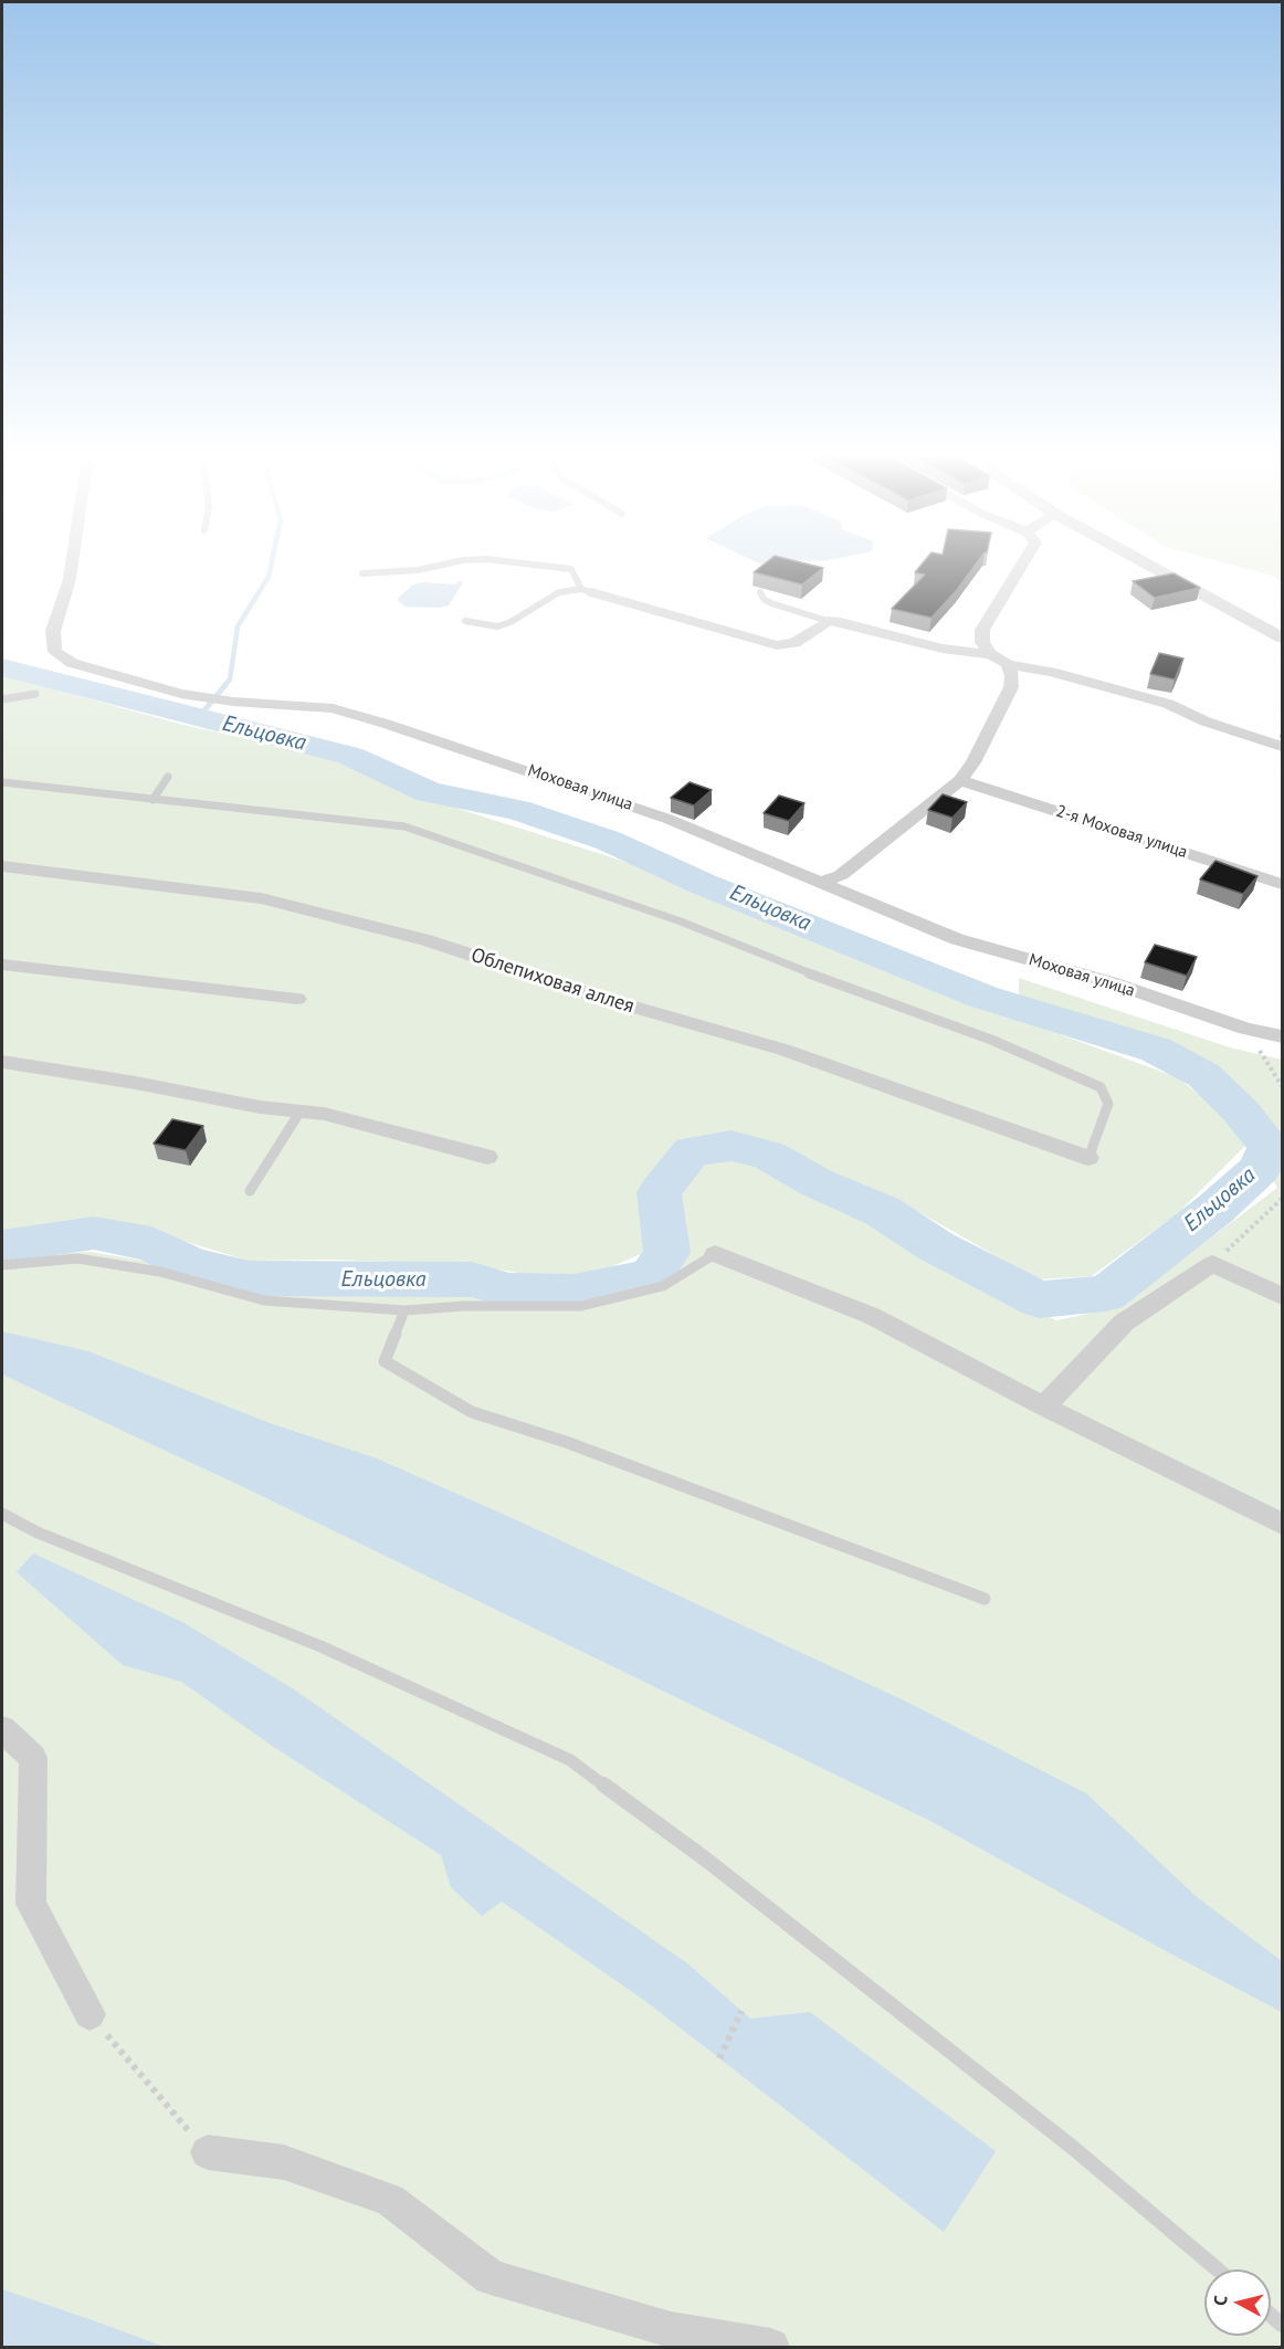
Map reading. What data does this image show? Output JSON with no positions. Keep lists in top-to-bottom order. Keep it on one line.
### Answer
{"streets":{"street":["Моховая улица","2-я Моховая улица","Облепиховая аллея"]},"water":["Ельцовка"],"north":"left"}
